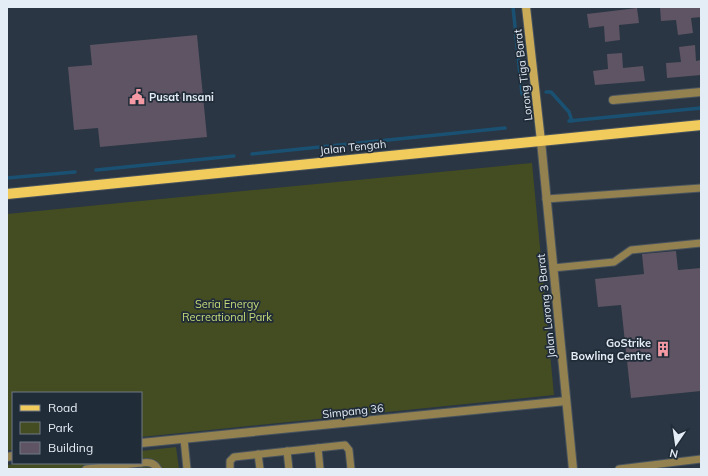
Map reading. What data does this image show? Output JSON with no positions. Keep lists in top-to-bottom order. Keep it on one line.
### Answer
{"streets":{"main road":["Lorong Tiga Barat","Jalan Tengah"],"street":["Jalan Lorong 3 Barat","Simpang 36"]},"crossings":[["Lorong Tiga Barat","Jalan Tengah"],["Lorong Tiga Barat","Jalan Lorong 3 Barat"],["Jalan Tengah","Jalan Lorong 3 Barat"],["Jalan Lorong 3 Barat","Simpang 36"]],"parks":["Seria Energy Recreational Park"],"places":{"public building":["Pusat Insani"],"building":["GoStrike Bowling Centre"]},"legend":["Road","Park","Building"],"north":"bottom"}
